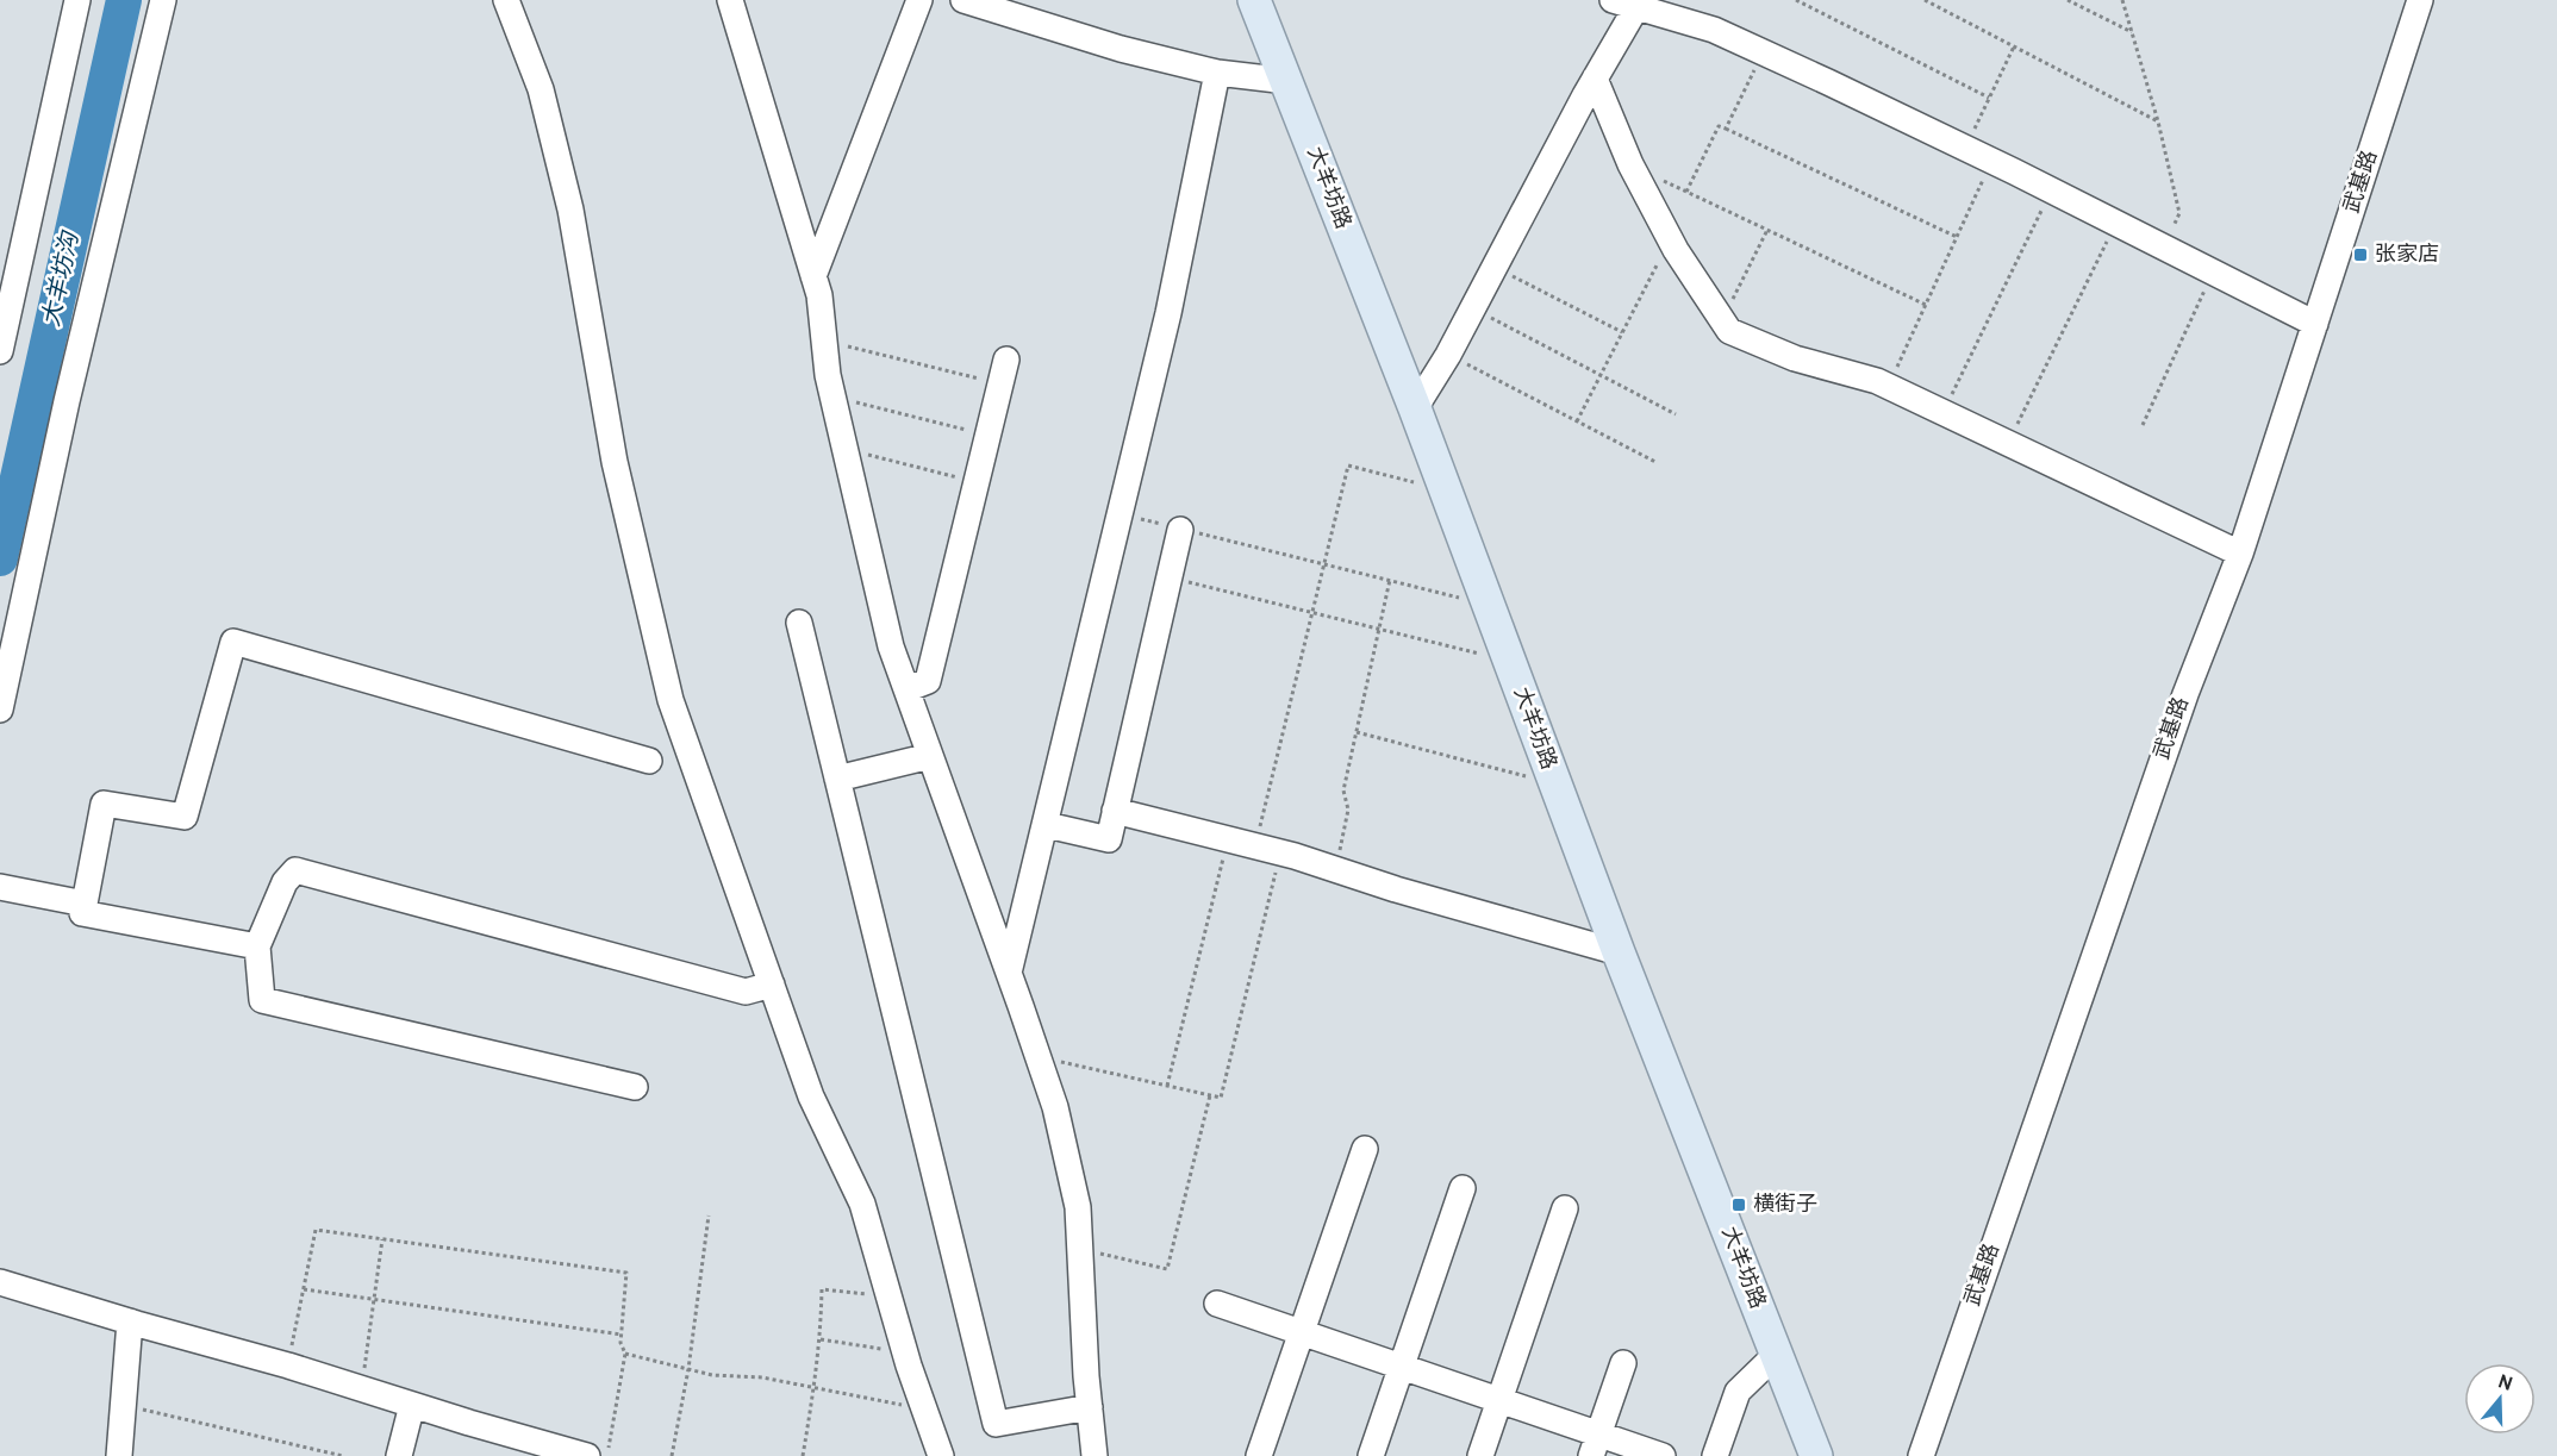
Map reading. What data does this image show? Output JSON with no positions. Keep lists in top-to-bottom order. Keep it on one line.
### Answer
{"streets":{"main road":["大羊坊路"],"street":["武基路"]},"water":["大羊坊沟"],"places":{"transit":["张家店","横街子"]},"north":"top"}
